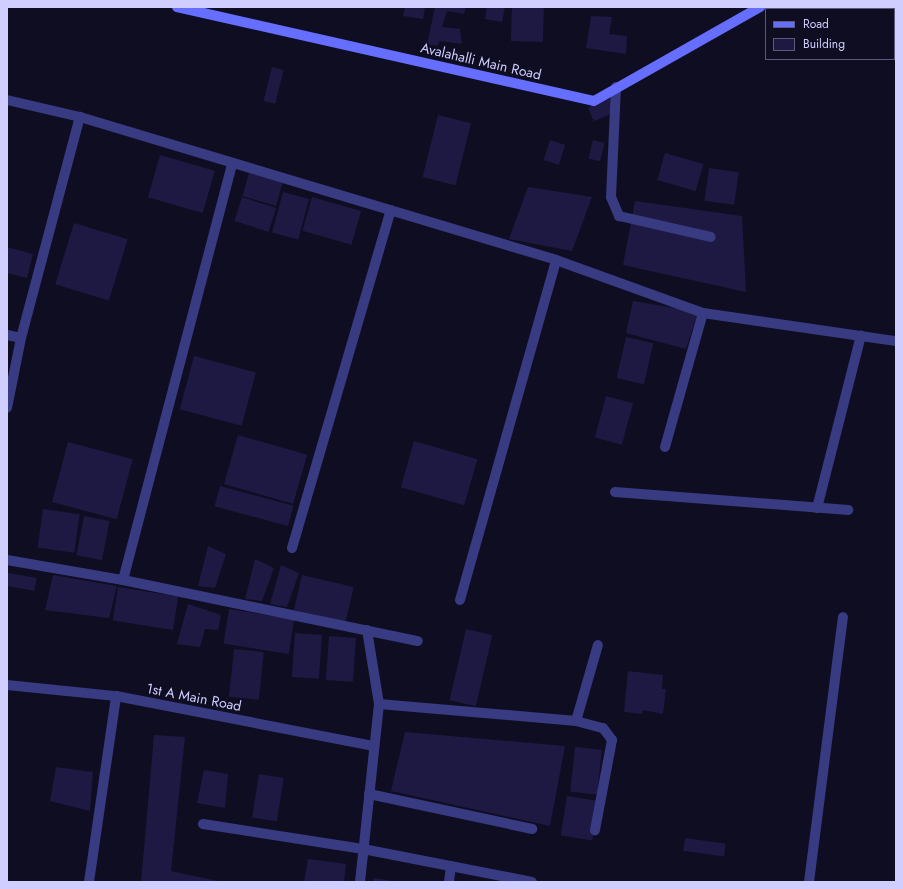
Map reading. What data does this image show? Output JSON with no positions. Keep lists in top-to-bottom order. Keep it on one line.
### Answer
{"streets":{"main road":["Avalahalli Main Road"],"street":["1st A Main Road"]},"legend":["Road","Building"]}
